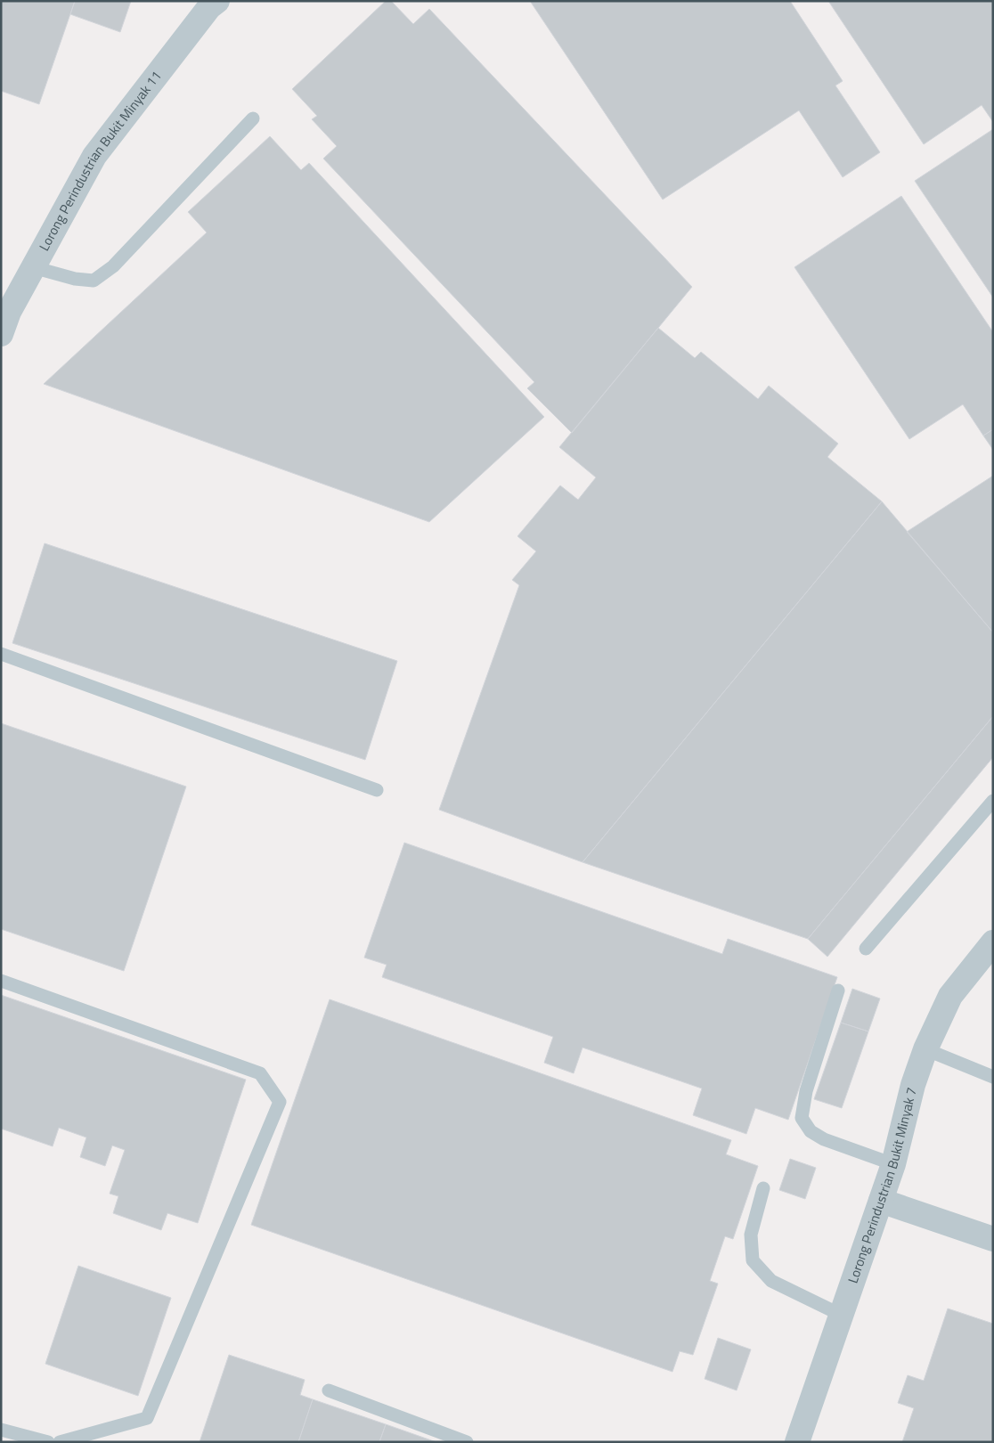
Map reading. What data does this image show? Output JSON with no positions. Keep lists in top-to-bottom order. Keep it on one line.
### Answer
{"streets":{"street":["Lorong Perindustrian Bukit Minyak 11","Lorong Perindustrian Bukit Minyak 7"]}}
